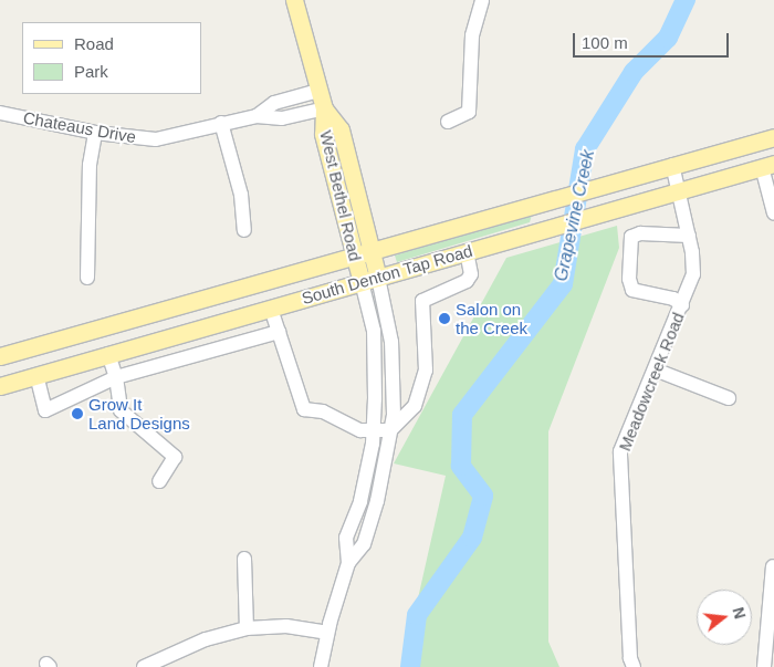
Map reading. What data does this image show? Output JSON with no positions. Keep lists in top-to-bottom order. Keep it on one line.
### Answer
{"streets":{"main road":["West Bethel Road","South Denton Tap Road"],"street":["Chateaus Drive","Meadowcreek Road"]},"crossings":[["Chateaus Drive","West Bethel Road"],["West Bethel Road","South Denton Tap Road"],["South Denton Tap Road","Meadowcreek Road"]],"water":["Grapevine Creek"],"places":["Salon on the Creek","Grow It Land Designs"],"legend":["Road","Park"],"scale_bar":"100 m","north":"right"}
